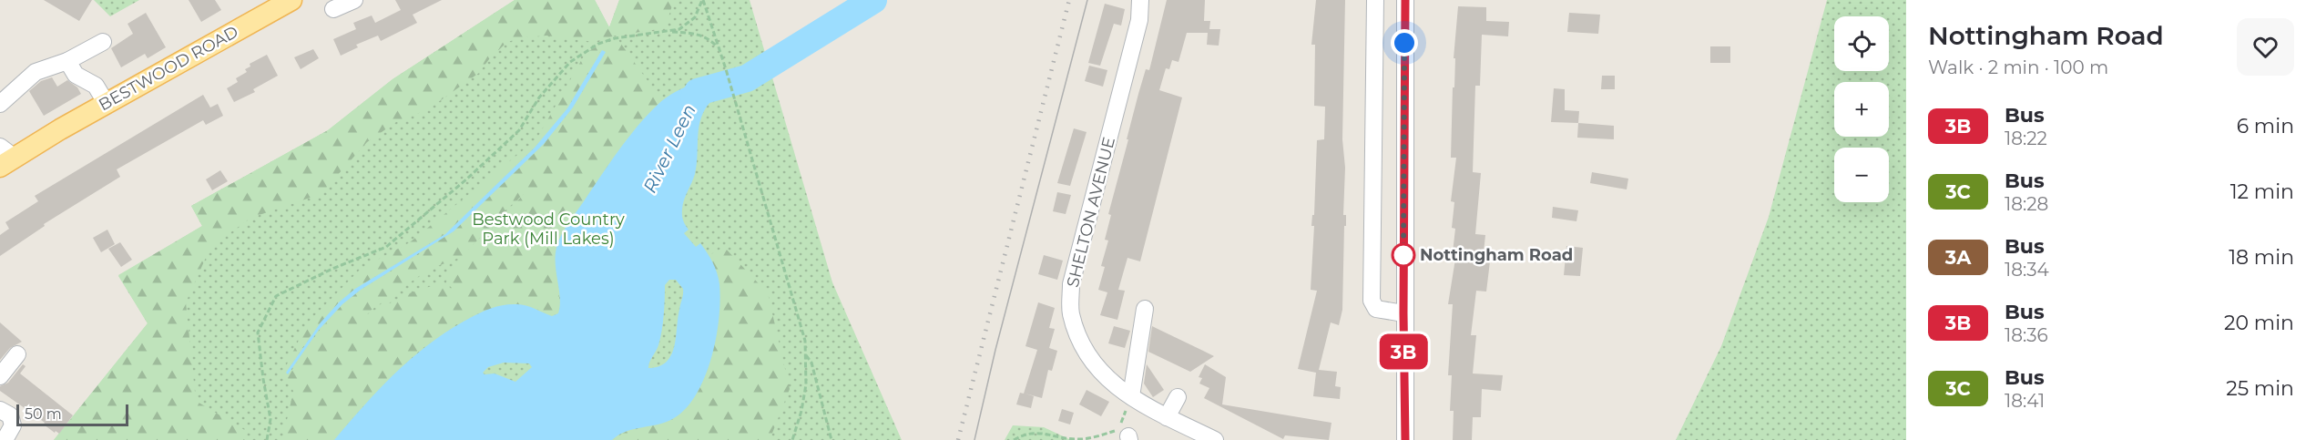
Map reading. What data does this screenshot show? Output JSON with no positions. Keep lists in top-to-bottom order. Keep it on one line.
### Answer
{"streets":{"main road":["BESTWOOD ROAD"],"street":["SHELTON AVENUE"]},"water":["River Leen"],"parks":["Bestwood Country Park (Mill Lakes)"],"places":["Nottingham Road"],"lines":["bus line 3B"],"scale_bar":"50 m","page":{"on_map":"3B","heading":["Nottingham Road","Walk · 2 min · 100 m"],"map_buttons":["+","−"],"list":[{"mark":"3B","name":"Bus","note":"18:22","value":"6 min"},{"mark":"3C","name":"Bus","note":"18:28","value":"12 min"},{"mark":"3A","name":"Bus","note":"18:34","value":"18 min"},{"mark":"3B","name":"Bus","note":"18:36","value":"20 min"},{"mark":"3C","name":"Bus","note":"18:41","value":"25 min"}],"scale":"50 m"}}
